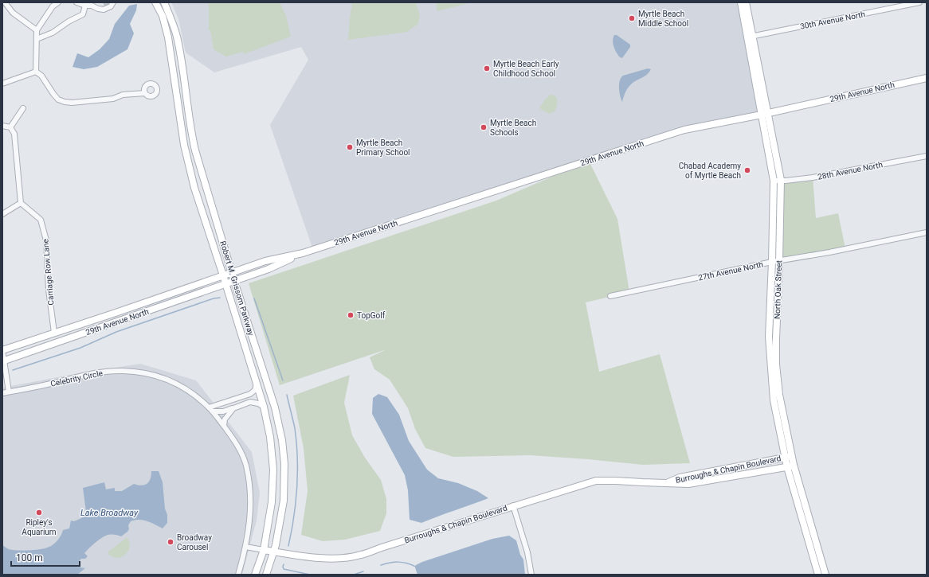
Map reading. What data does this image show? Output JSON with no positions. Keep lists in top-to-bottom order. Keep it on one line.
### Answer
{"streets":{"main road":["29th Avenue North","Robert M. Grissom Parkway","North Oak Street","Burroughs & Chapin Boulevard"],"street":["30th Avenue North","28th Avenue North","27th Avenue North","Carriage Row Lane","Celebrity Circle"]},"crossings":[["30th Avenue North","North Oak Street"],["29th Avenue North","Carriage Row Lane"],["29th Avenue North","Robert M. Grissom Parkway"],["29th Avenue North","North Oak Street"],["28th Avenue North","North Oak Street"],["27th Avenue North","North Oak Street"],["Robert M. Grissom Parkway","Burroughs & Chapin Boulevard"],["North Oak Street","Burroughs & Chapin Boulevard"],["Celebrity Circle","Burroughs & Chapin Boulevard"]],"water":["Lake Broadway"],"places":["Myrtle Beach Middle School","Myrtle Beach Early Childhood School","Myrtle Beach Schools","Myrtle Beach Primary School","Chabad Academy of Myrtle Beach","TopGolf","Ripley's Aquarium","Broadway Carousel"],"scale_bar":"100 m"}
